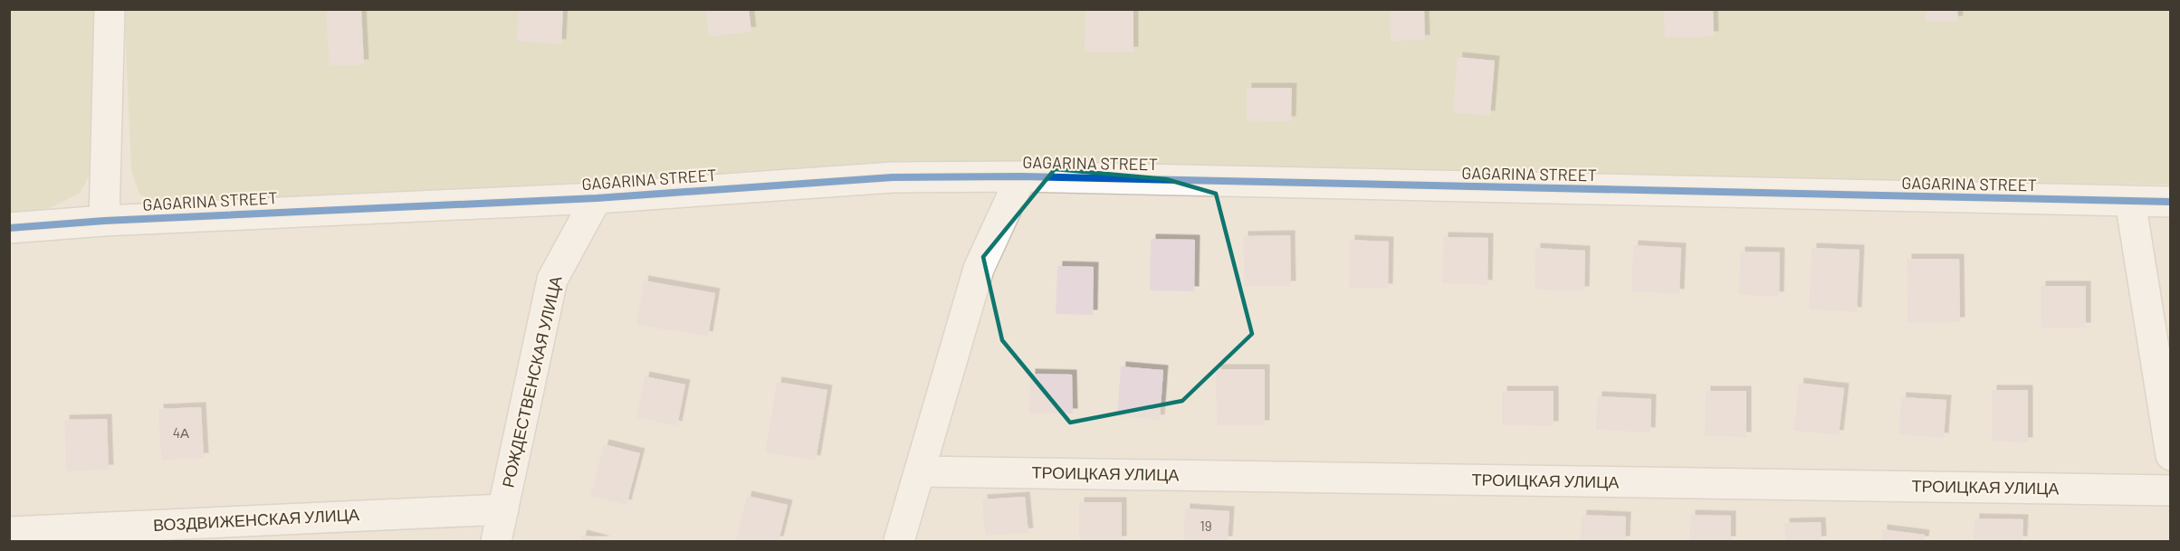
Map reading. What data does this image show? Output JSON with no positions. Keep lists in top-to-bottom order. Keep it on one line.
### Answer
{"streets":{"street":["GAGARINA STREET","РОЖДЕСТВЕНСКАЯ УЛИЦА","ТРОИЦКАЯ УЛИЦА","ВОЗДВИЖЕНСКАЯ УЛИЦА"]},"crossings":[["GAGARINA STREET","РОЖДЕСТВЕНСКАЯ УЛИЦА"],["РОЖДЕСТВЕНСКАЯ УЛИЦА","ВОЗДВИЖЕНСКАЯ УЛИЦА"]],"house_numbers":["4А","19"]}
